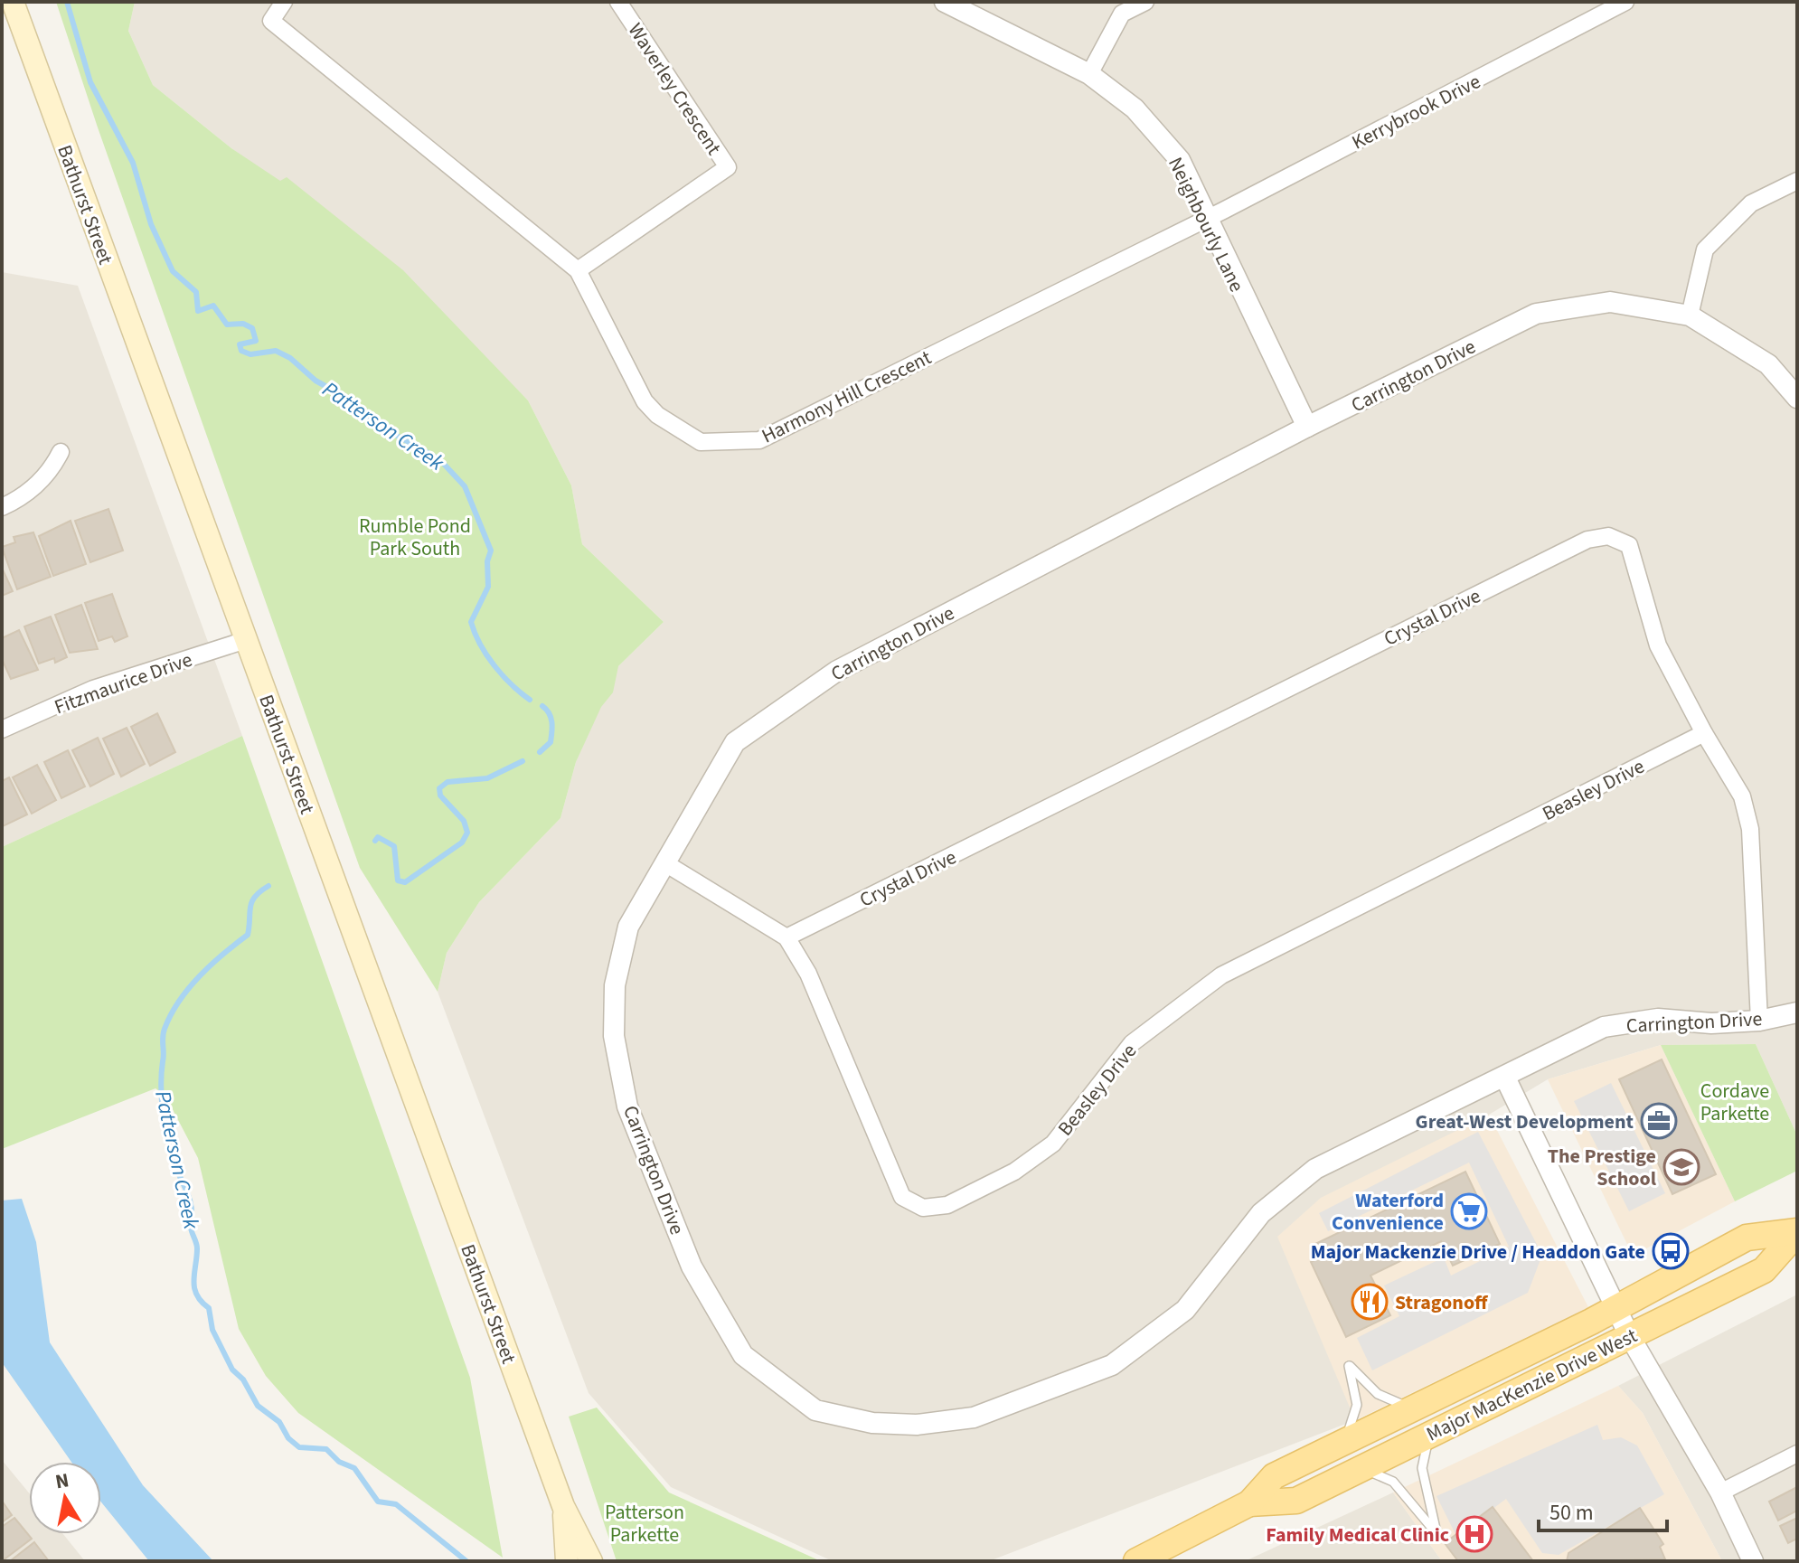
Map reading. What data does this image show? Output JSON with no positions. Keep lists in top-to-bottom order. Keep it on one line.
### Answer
{"streets":{"main road":["Bathurst Street","Major MacKenzie Drive West"],"street":["Waverley Crescent","Kerrybrook Drive","Neighbourly Lane","Carrington Drive","Harmony Hill Crescent","Crystal Drive","Fitzmaurice Drive","Beasley Drive"]},"crossings":[["Waverley Crescent","Harmony Hill Crescent"],["Kerrybrook Drive","Neighbourly Lane"],["Kerrybrook Drive","Harmony Hill Crescent"],["Bathurst Street","Fitzmaurice Drive"],["Neighbourly Lane","Carrington Drive"],["Neighbourly Lane","Harmony Hill Crescent"],["Carrington Drive","Crystal Drive"],["Carrington Drive","Beasley Drive"],["Crystal Drive","Beasley Drive"]],"water":["Patterson Creek"],"parks":["Rumble Pond Park South","Cordave Parkette","Patterson Parkette"],"places":{"office":["Great-West Development"],"school or university":["The Prestige School"],"supermarket":["Waterford Convenience"],"bus stop":["Major Mackenzie Drive / Headdon Gate"],"restaurant":["Stragonoff"],"hospital":["Family Medical Clinic"]},"scale_bar":"50 m","north":"top"}
